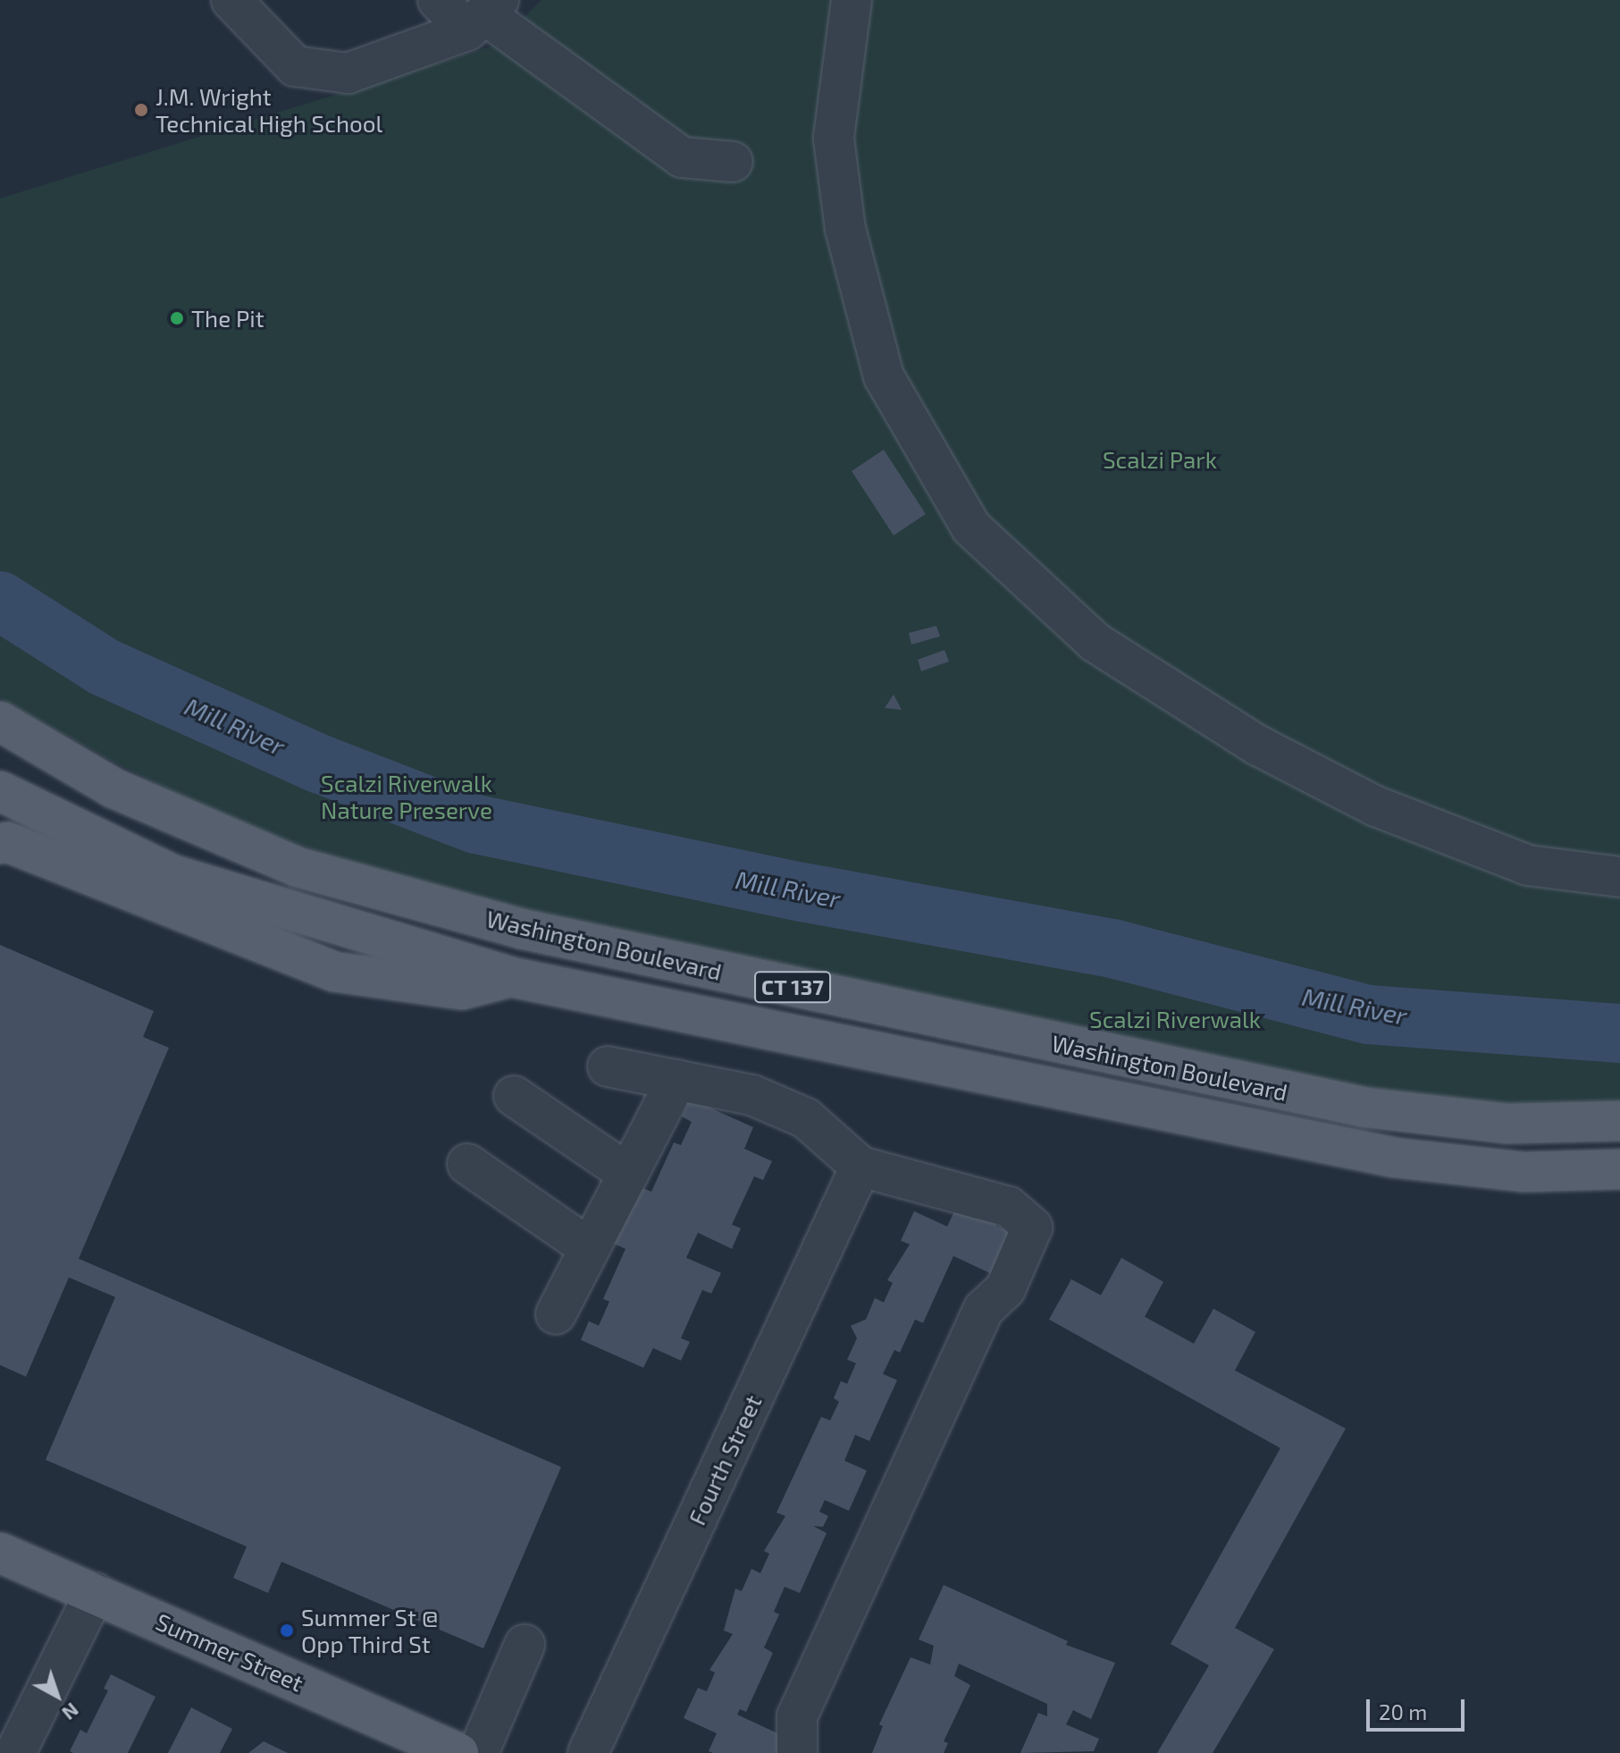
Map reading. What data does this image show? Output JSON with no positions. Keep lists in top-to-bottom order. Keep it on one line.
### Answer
{"streets":{"main road":["Washington Boulevard","CT 137","Summer Street"],"street":["Fourth Street"]},"water":["Mill River"],"parks":["Scalzi Park","Scalzi Riverwalk Nature Preserve","Scalzi Riverwalk"],"places":["J.M. Wright Technical High School","The Pit","Summer St @ Opp Third St"],"scale_bar":"20 m","north":"bottom right"}
